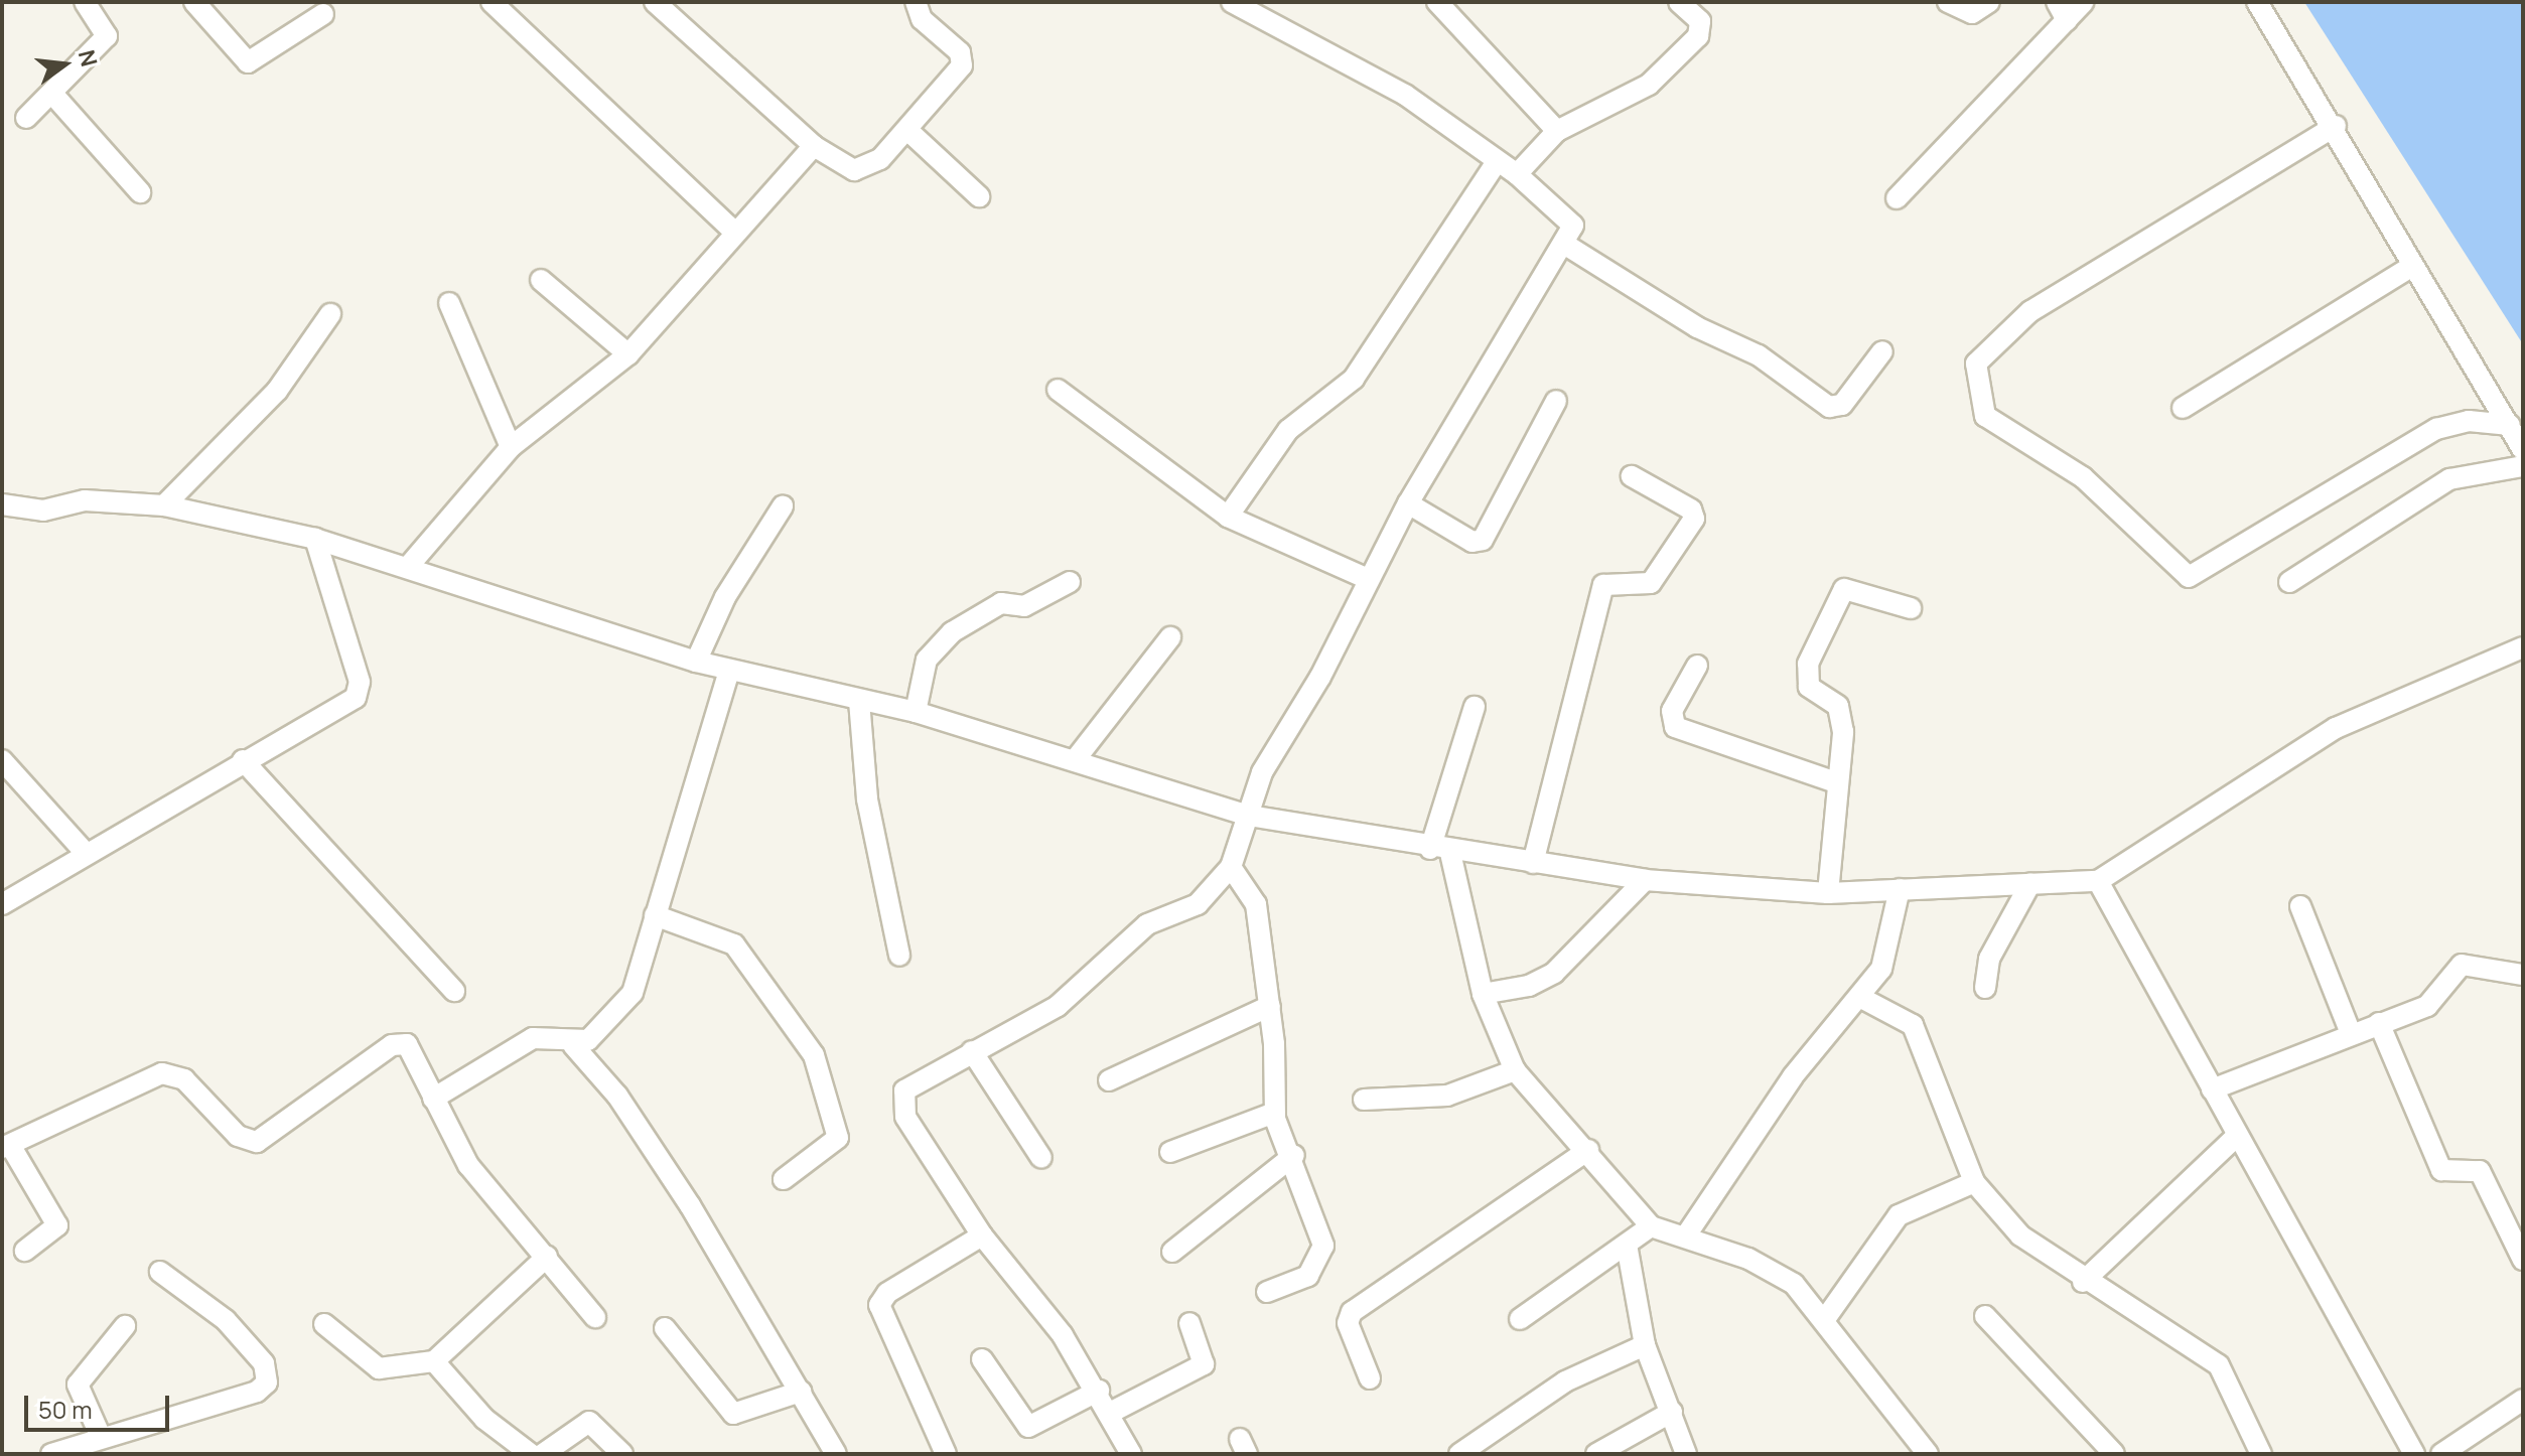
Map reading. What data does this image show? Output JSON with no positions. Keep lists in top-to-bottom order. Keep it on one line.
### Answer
{"scale_bar":"50 m","north":"right"}
